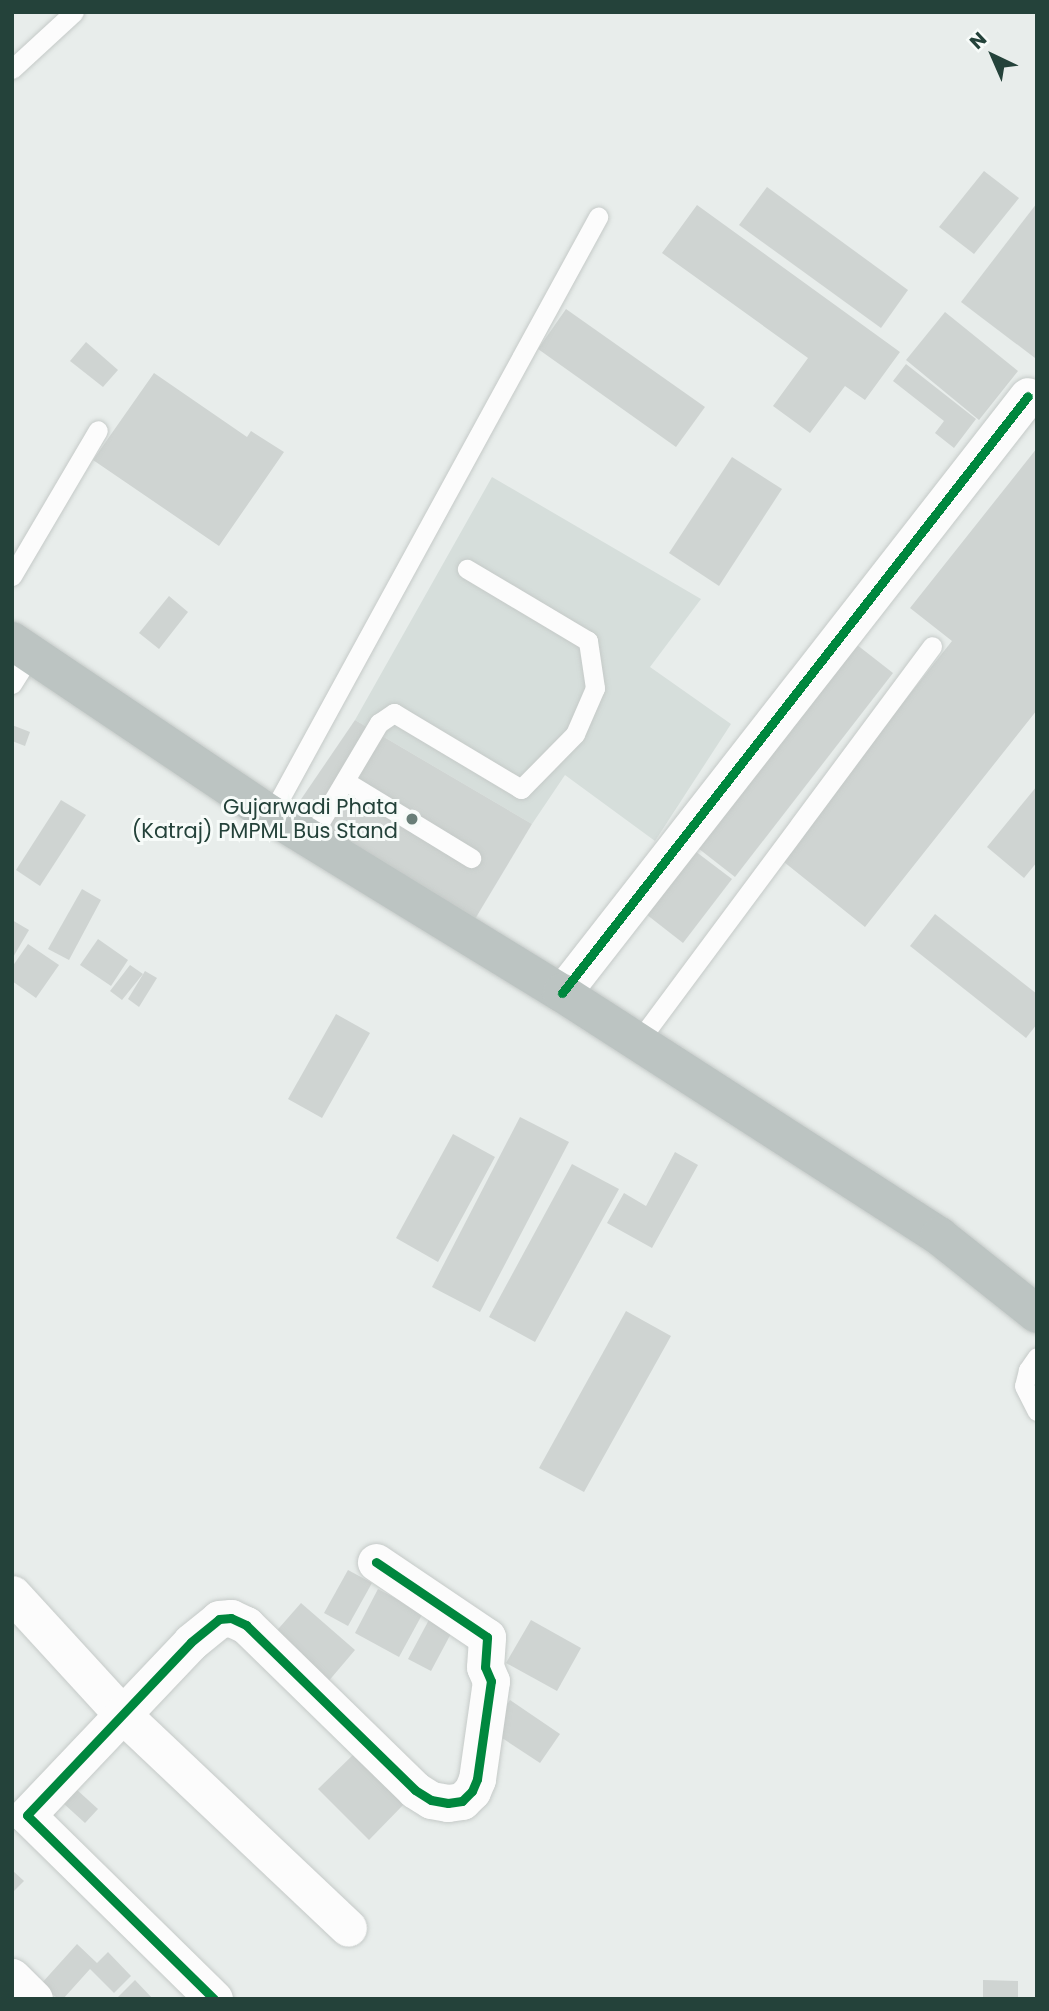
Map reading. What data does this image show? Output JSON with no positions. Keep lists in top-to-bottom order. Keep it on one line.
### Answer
{"places":["Gujarwadi Phata (Katraj) PMPML Bus Stand"],"north":"top left"}
